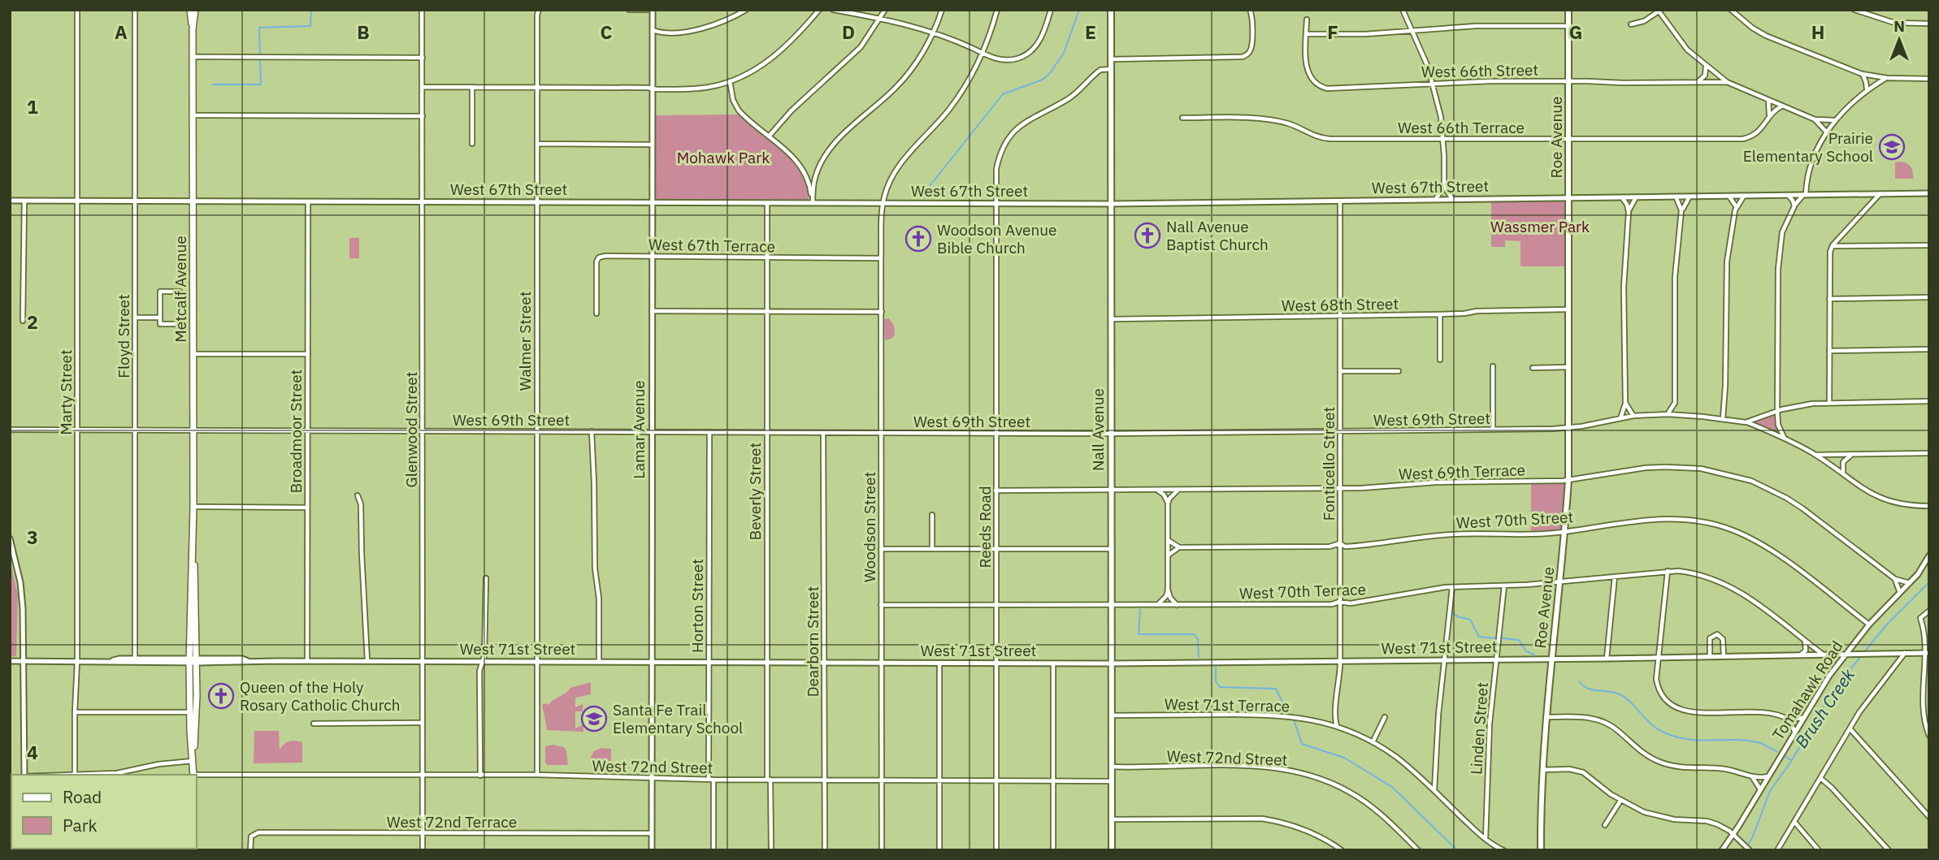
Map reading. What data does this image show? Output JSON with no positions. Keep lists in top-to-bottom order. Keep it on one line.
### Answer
{"streets":{"main road":["Roe Avenue","Metcalf Avenue","Nall Avenue"],"street":["West 66th Street","West 66th Terrace","West 67th Street","West 67th Terrace","West 68th Street","Floyd Street","Walmer Street","Marty Street","West 69th Street","Glenwood Street","Lamar Avenue","Broadmoor Street","Fonticello Street","West 69th Terrace","Beverly Street","West 70th Street","Woodson Street","Reeds Road","West 70th Terrace","Horton Street","Dearborn Street","West 71st Street","Tomahawk Road","West 71st Terrace","Linden Street","West 72nd Street","West 72nd Terrace"]},"crossings":[["West 66th Street","West 66th Terrace"],["West 66th Street","Roe Avenue"],["West 66th Terrace","Roe Avenue"],["Roe Avenue","West 67th Street"],["Roe Avenue","West 68th Street"],["Roe Avenue","West 69th Street"],["Roe Avenue","West 69th Terrace"],["Roe Avenue","West 70th Street"],["Roe Avenue","West 70th Terrace"],["Roe Avenue","West 71st Street"],["West 67th Street","Metcalf Avenue"],["West 67th Street","Floyd Street"],["West 67th Street","Walmer Street"],["West 67th Street","Marty Street"],["West 67th Street","Glenwood Street"],["West 67th Street","Lamar Avenue"],["West 67th Street","Nall Avenue"],["West 67th Street","Broadmoor Street"],["West 67th Street","Fonticello Street"],["West 67th Street","Beverly Street"],["West 67th Street","Woodson Street"],["West 67th Street","Reeds Road"],["West 67th Terrace","Lamar Avenue"],["West 67th Terrace","Beverly Street"],["West 67th Terrace","Woodson Street"],["Metcalf Avenue","West 69th Street"],["Metcalf Avenue","West 71st Street"],["West 68th Street","Nall Avenue"],["West 68th Street","Fonticello Street"],["Floyd Street","West 69th Street"],["Floyd Street","West 71st Street"],["Walmer Street","West 69th Street"],["Walmer Street","West 71st Street"],["Walmer Street","West 72nd Street"],["Marty Street","West 69th Street"],["Marty Street","West 71st Street"],["West 69th Street","Glenwood Street"],["West 69th Street","Lamar Avenue"],["West 69th Street","Nall Avenue"],["West 69th Street","Broadmoor Street"],["West 69th Street","Fonticello Street"],["West 69th Street","Beverly Street"],["West 69th Street","Woodson Street"],["West 69th Street","Reeds Road"],["West 69th Street","Horton Street"],["West 69th Street","Dearborn Street"],["Glenwood Street","West 71st Street"],["Glenwood Street","West 72nd Street"],["Glenwood Street","West 72nd Terrace"],["Lamar Avenue","West 71st Street"],["Lamar Avenue","West 72nd Street"],["Lamar Avenue","West 72nd Terrace"],["Nall Avenue","West 69th Terrace"],["Nall Avenue","Reeds Road"],["Nall Avenue","West 70th Terrace"],["Nall Avenue","West 71st Street"],["Nall Avenue","West 71st Terrace"],["Nall Avenue","West 72nd Street"],["Broadmoor Street","West 71st Street"],["Fonticello Street","West 69th Terrace"],["Fonticello Street","West 70th Street"],["Fonticello Street","West 70th Terrace"],["Fonticello Street","West 71st Street"],["Fonticello Street","West 71st Terrace"],["West 69th Terrace","Reeds Road"],["West 69th Terrace","Tomahawk Road"],["Beverly Street","West 71st Street"],["Beverly Street","West 72nd Street"],["West 70th Street","Tomahawk Road"],["Woodson Street","West 70th Terrace"],["Woodson Street","West 71st Street"],["Woodson Street","West 72nd Street"],["Reeds Road","West 70th Terrace"],["Reeds Road","West 71st Street"],["Reeds Road","West 72nd Street"],["West 70th Terrace","West 71st Street"],["West 70th Terrace","Linden Street"],["Horton Street","West 71st Street"],["Horton Street","West 72nd Street"],["Dearborn Street","West 71st Street"],["Dearborn Street","West 72nd Street"],["West 71st Street","Tomahawk Road"],["West 71st Street","Linden Street"],["West 71st Terrace","Linden Street"]],"water":["Brush Creek"],"parks":["Mohawk Park","Wassmer Park"],"places":{"school or university":["Prairie Elementary School","Santa Fe Trail Elementary School"],"church":["Nall Avenue Baptist Church","Woodson Avenue Bible Church","Queen of the Holy Rosary Catholic Church"]},"legend":["Road","Park"],"north":"top","grid":{"columns":["A","B","C","D","E","F","G","H"],"rows":["1","2","3","4"]}}
